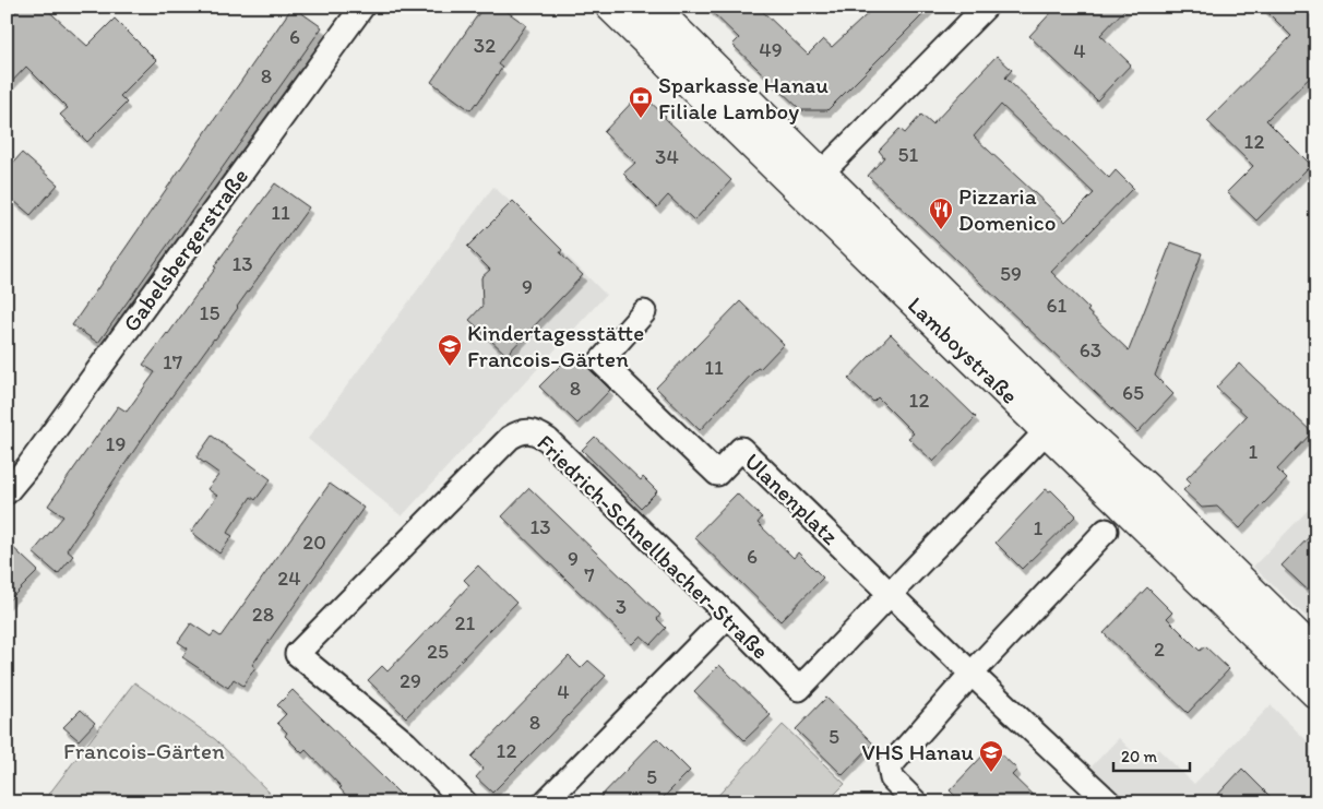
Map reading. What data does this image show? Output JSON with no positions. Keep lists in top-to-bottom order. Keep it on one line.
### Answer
{"streets":{"main road":["Lamboystraße"],"street":["Gabelsbergerstraße","Ulanenplatz","Friedrich-Schnellbacher-Straße"]},"crossings":[["Ulanenplatz","Friedrich-Schnellbacher-Straße"]],"parks":["Francois-Gärten"],"places":{"bank":["Sparkasse Hanau Filiale Lamboy"],"restaurant":["Pizzaria Domenico"],"school or university":["Kindertagesstätte Francois-Gärten","VHS Hanau"]},"house_numbers":["6","32","49","4","8","12","51","34","11","13","59","9","61","15","63","17","11","8","65","12","19","1","13","1","20","6","9","7","24","3","28","21","2","25","29","4","8","5","12","5"],"scale_bar":"20 m"}
